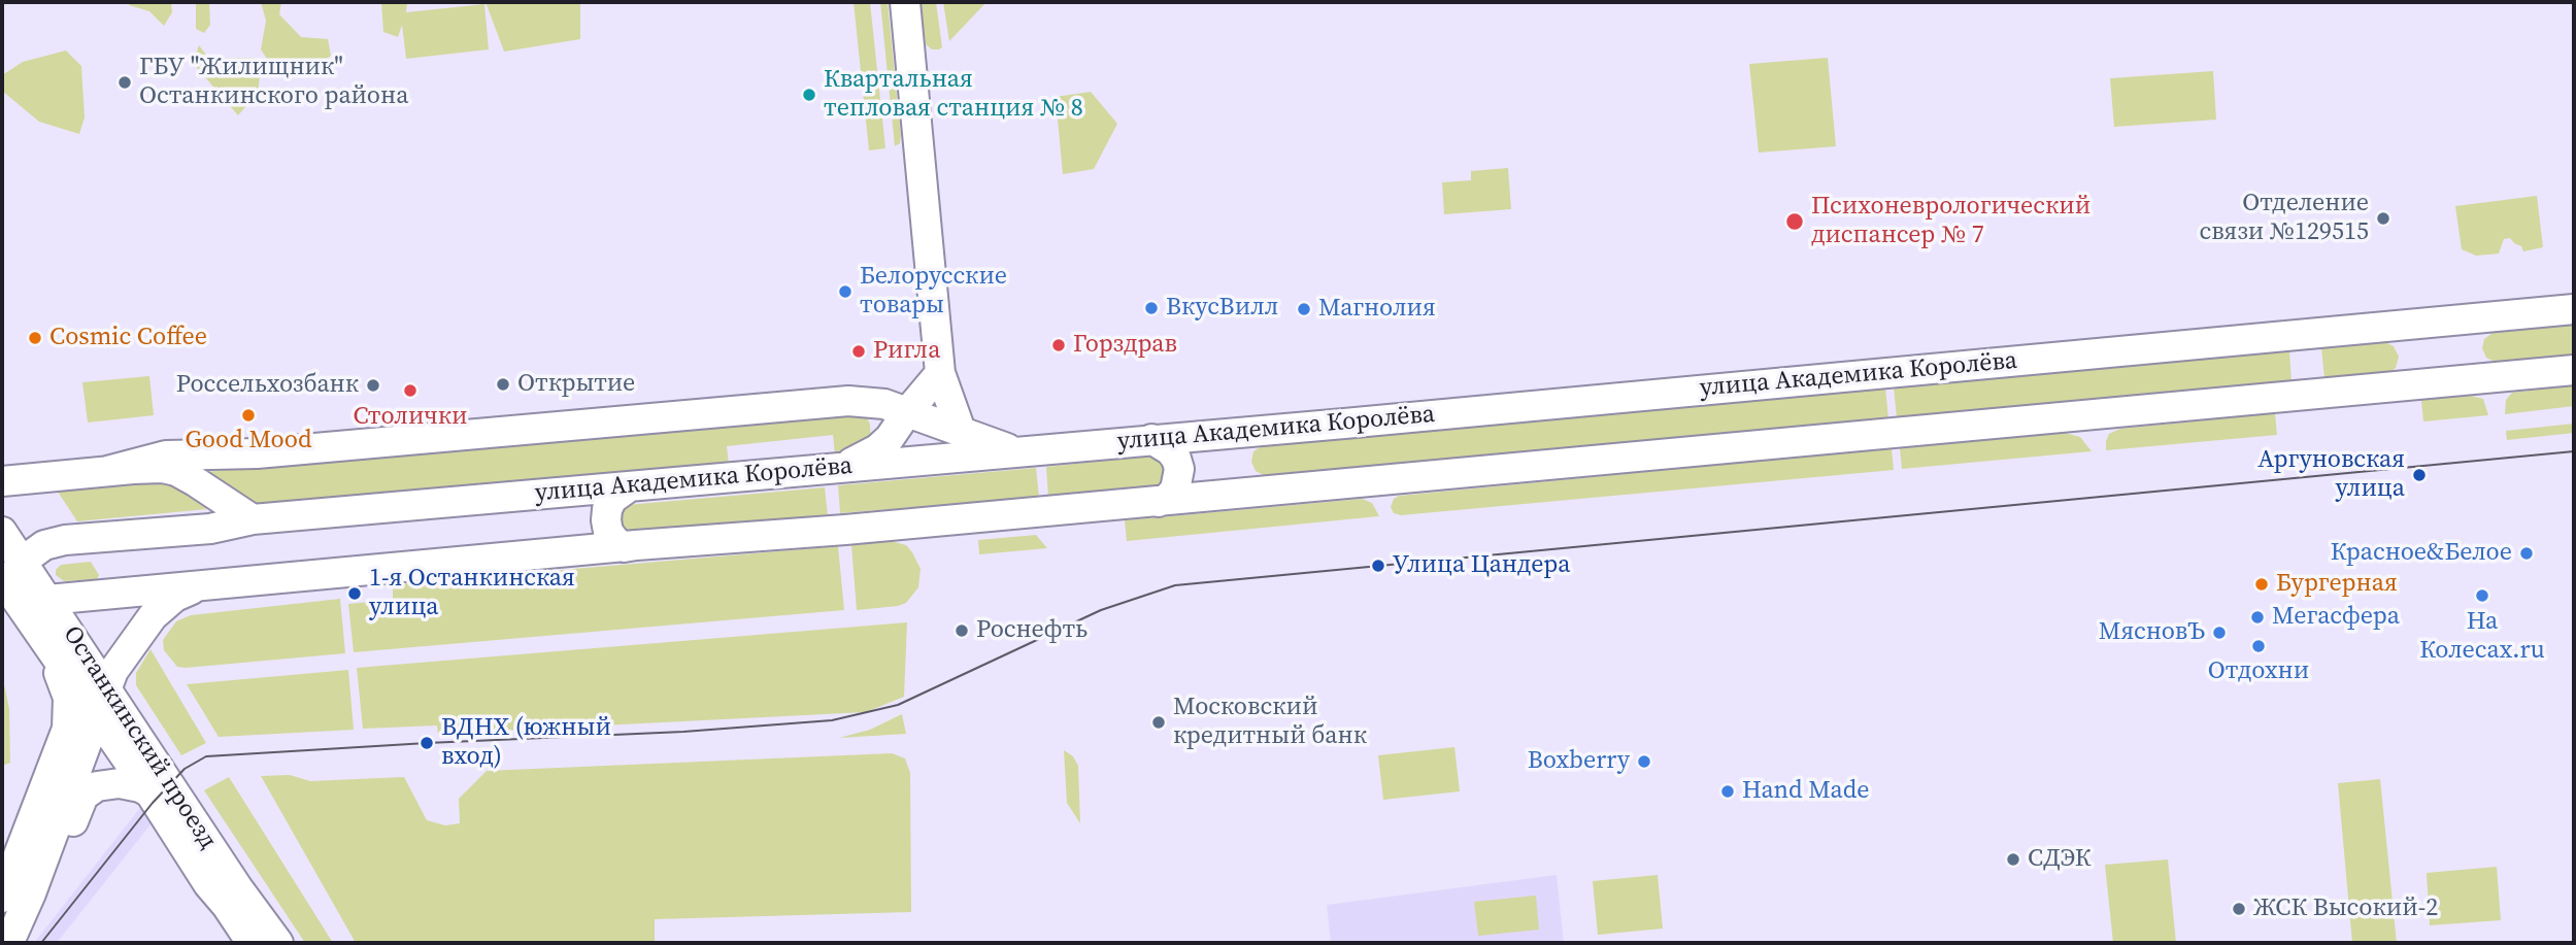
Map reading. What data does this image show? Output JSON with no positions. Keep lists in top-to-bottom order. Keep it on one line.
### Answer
{"streets":{"main road":["улица Академика Королёва","Останкинский проезд"]},"crossings":[["улица Академика Королёва","Останкинский проезд"]],"places":["ГБУ \"Жилищник\" Останкинского района","Квартальная тепловая станция № 8","Отделение связи №129515","Психоневрологический диспансер № 7","Белорусские товары","ВкусВилл","Магнолия","Cosmic Coffee","Горздрав","Ригла","Открытие","Россельхозбанк","Столички","Good Mood","Аргуновская улица","Красное&Белое","Улица Цандера","Бургерная","1-я Останкинская улица","На Колесах.ru","Мегасфера","Роснефть","МясновЪ","Отдохни","Московский кредитный банк","ВДНХ (южный вход)","Boxberry","Hand Made","СДЭК","ЖСК Высокий-2"]}
